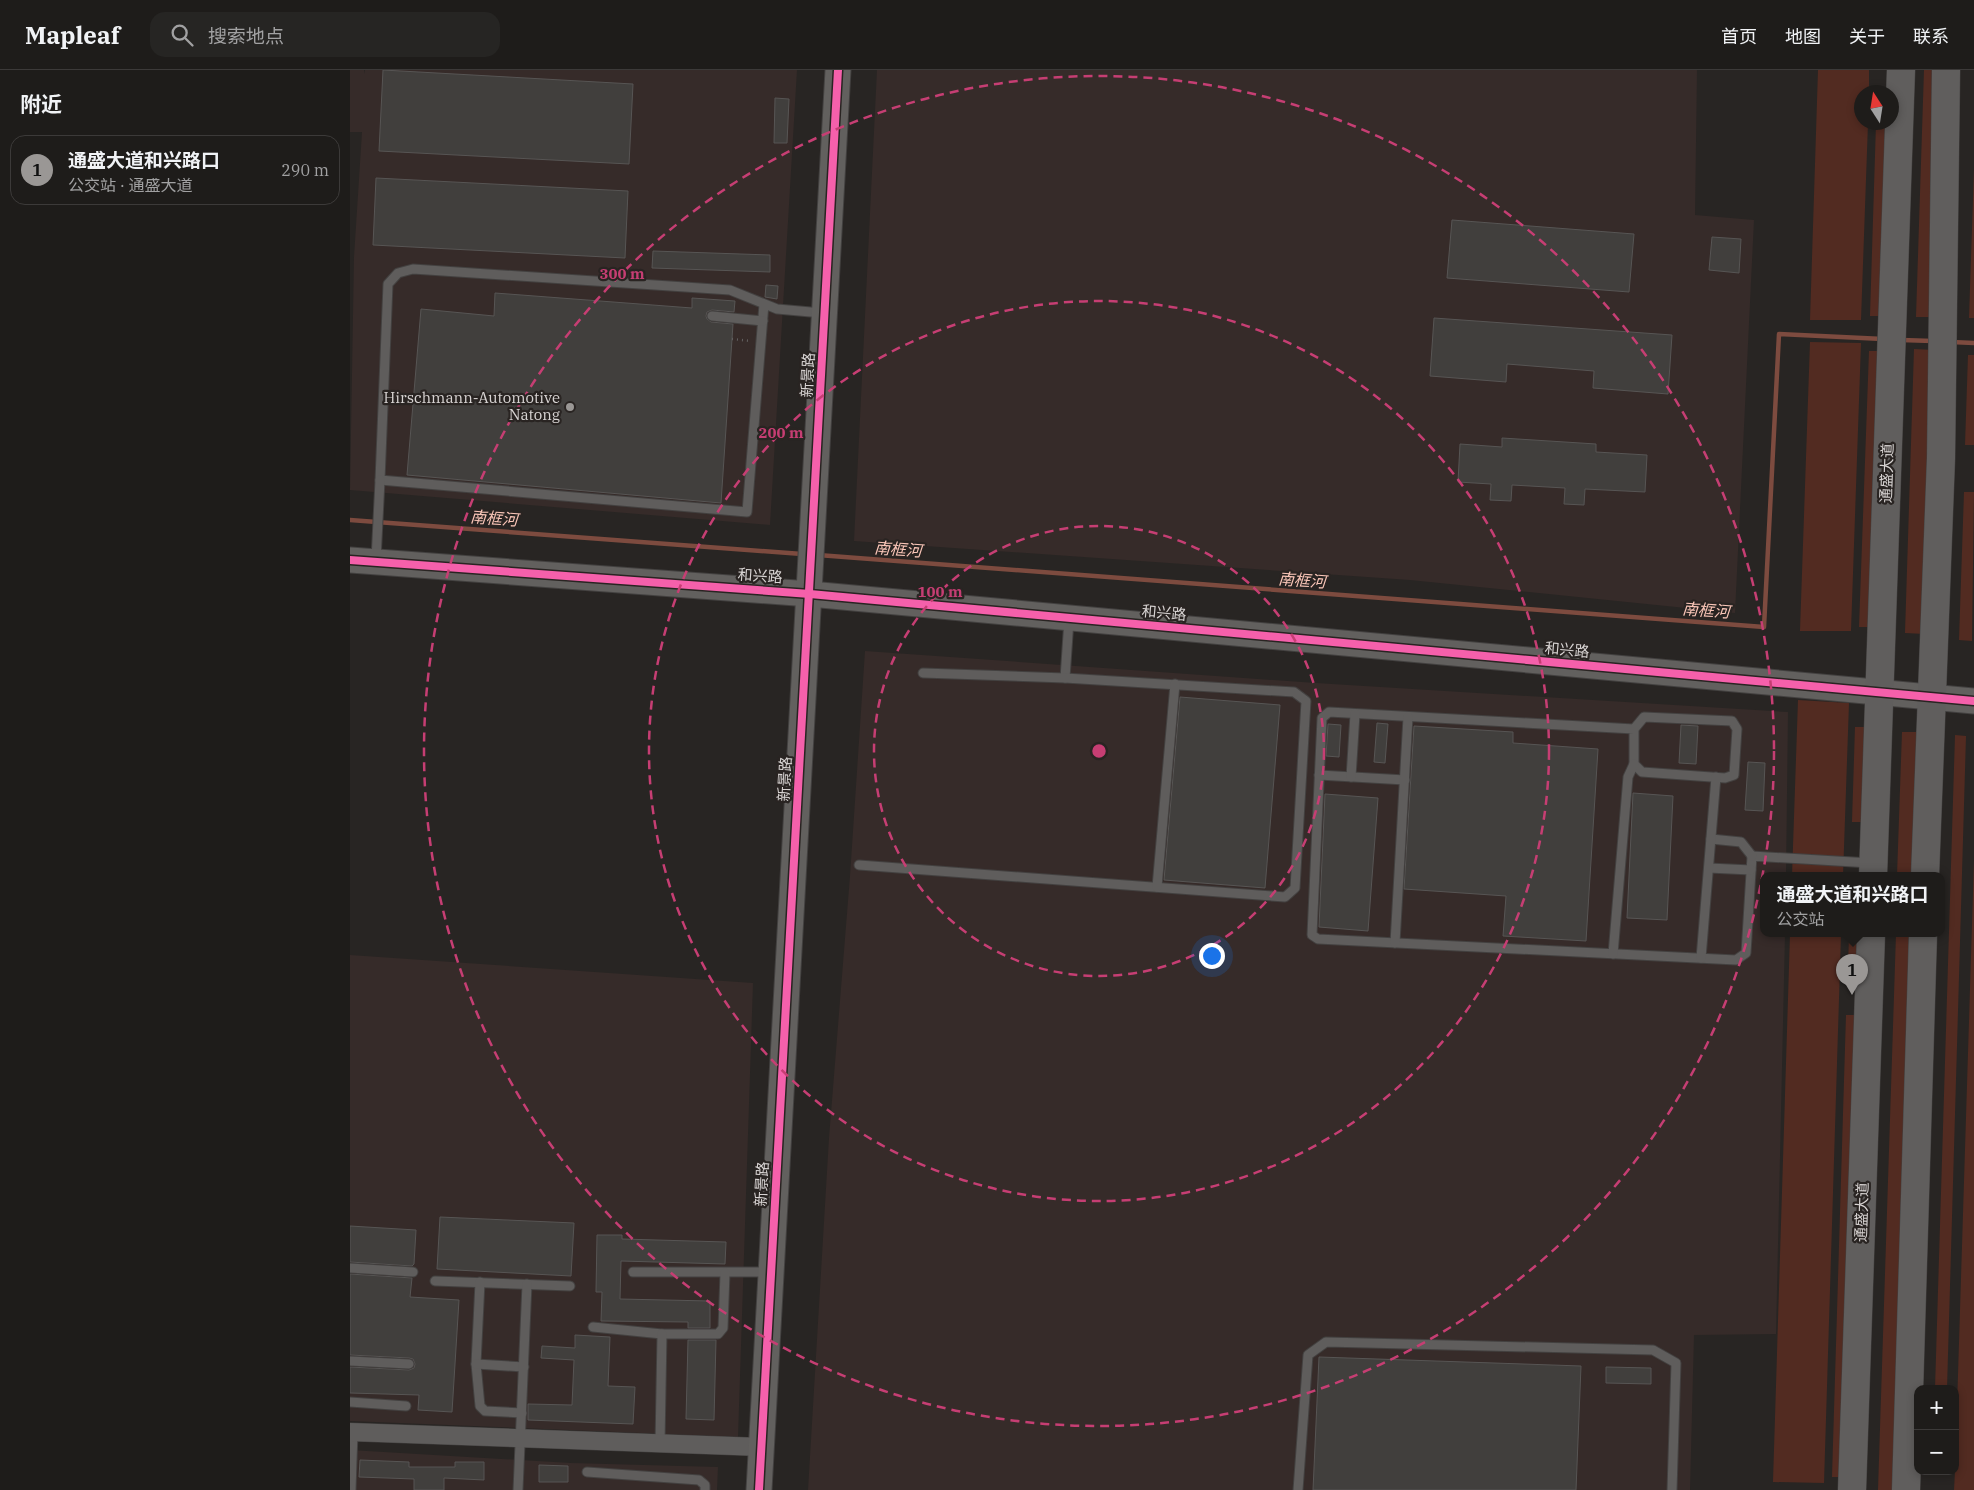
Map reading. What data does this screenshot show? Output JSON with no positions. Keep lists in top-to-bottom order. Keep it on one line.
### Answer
{"streets":{"main road":["通盛大道"],"street":["新景路","和兴路"]},"crossings":[["新景路","和兴路"],["通盛大道","和兴路"]],"water":["南框河"],"places":["Hirschmann-Automotive Natong"],"north":"top","page":{"header":"Mapleaf","search":"搜索地点","nav":["首页","地图","关于","联系"],"heading":"附近","list":[{"mark":"1","name":"通盛大道和兴路口","note":"公交站 · 通盛大道","value":"290 m"}],"popup":["通盛大道和兴路口","公交站"],"pins":"1","map_buttons":["+","−"]},"rings":["300 m","200 m","100 m"]}
